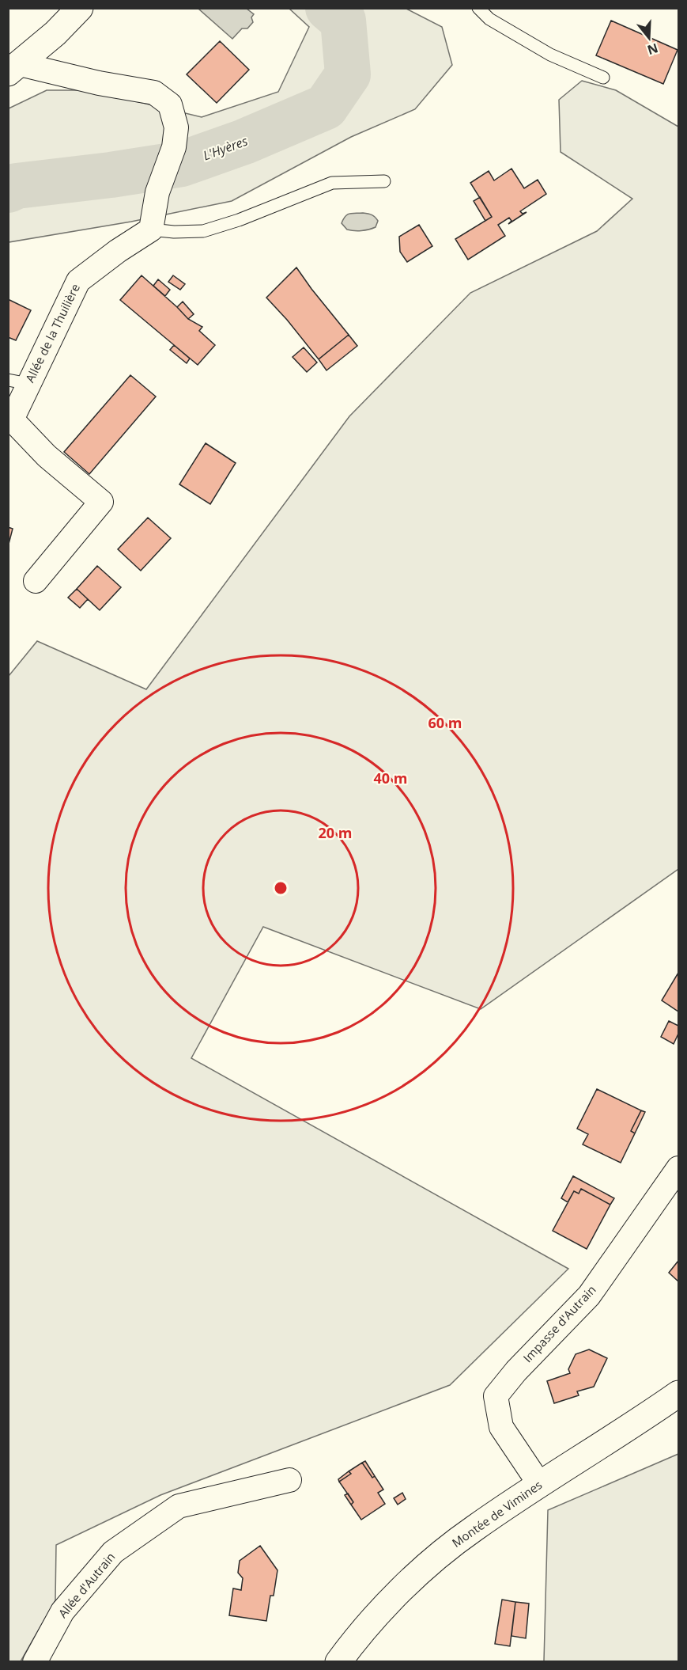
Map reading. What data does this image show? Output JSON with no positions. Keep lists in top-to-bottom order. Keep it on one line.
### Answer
{"streets":{"street":["Allée de la Thuilière","Impasse d'Autrain","Montée de Vimines","Allée d'Autrain"]},"crossings":[["Impasse d'Autrain","Montée de Vimines"]],"water":["L'Hyères"],"north":"bottom","rings":["60 m","40 m","20 m"]}
